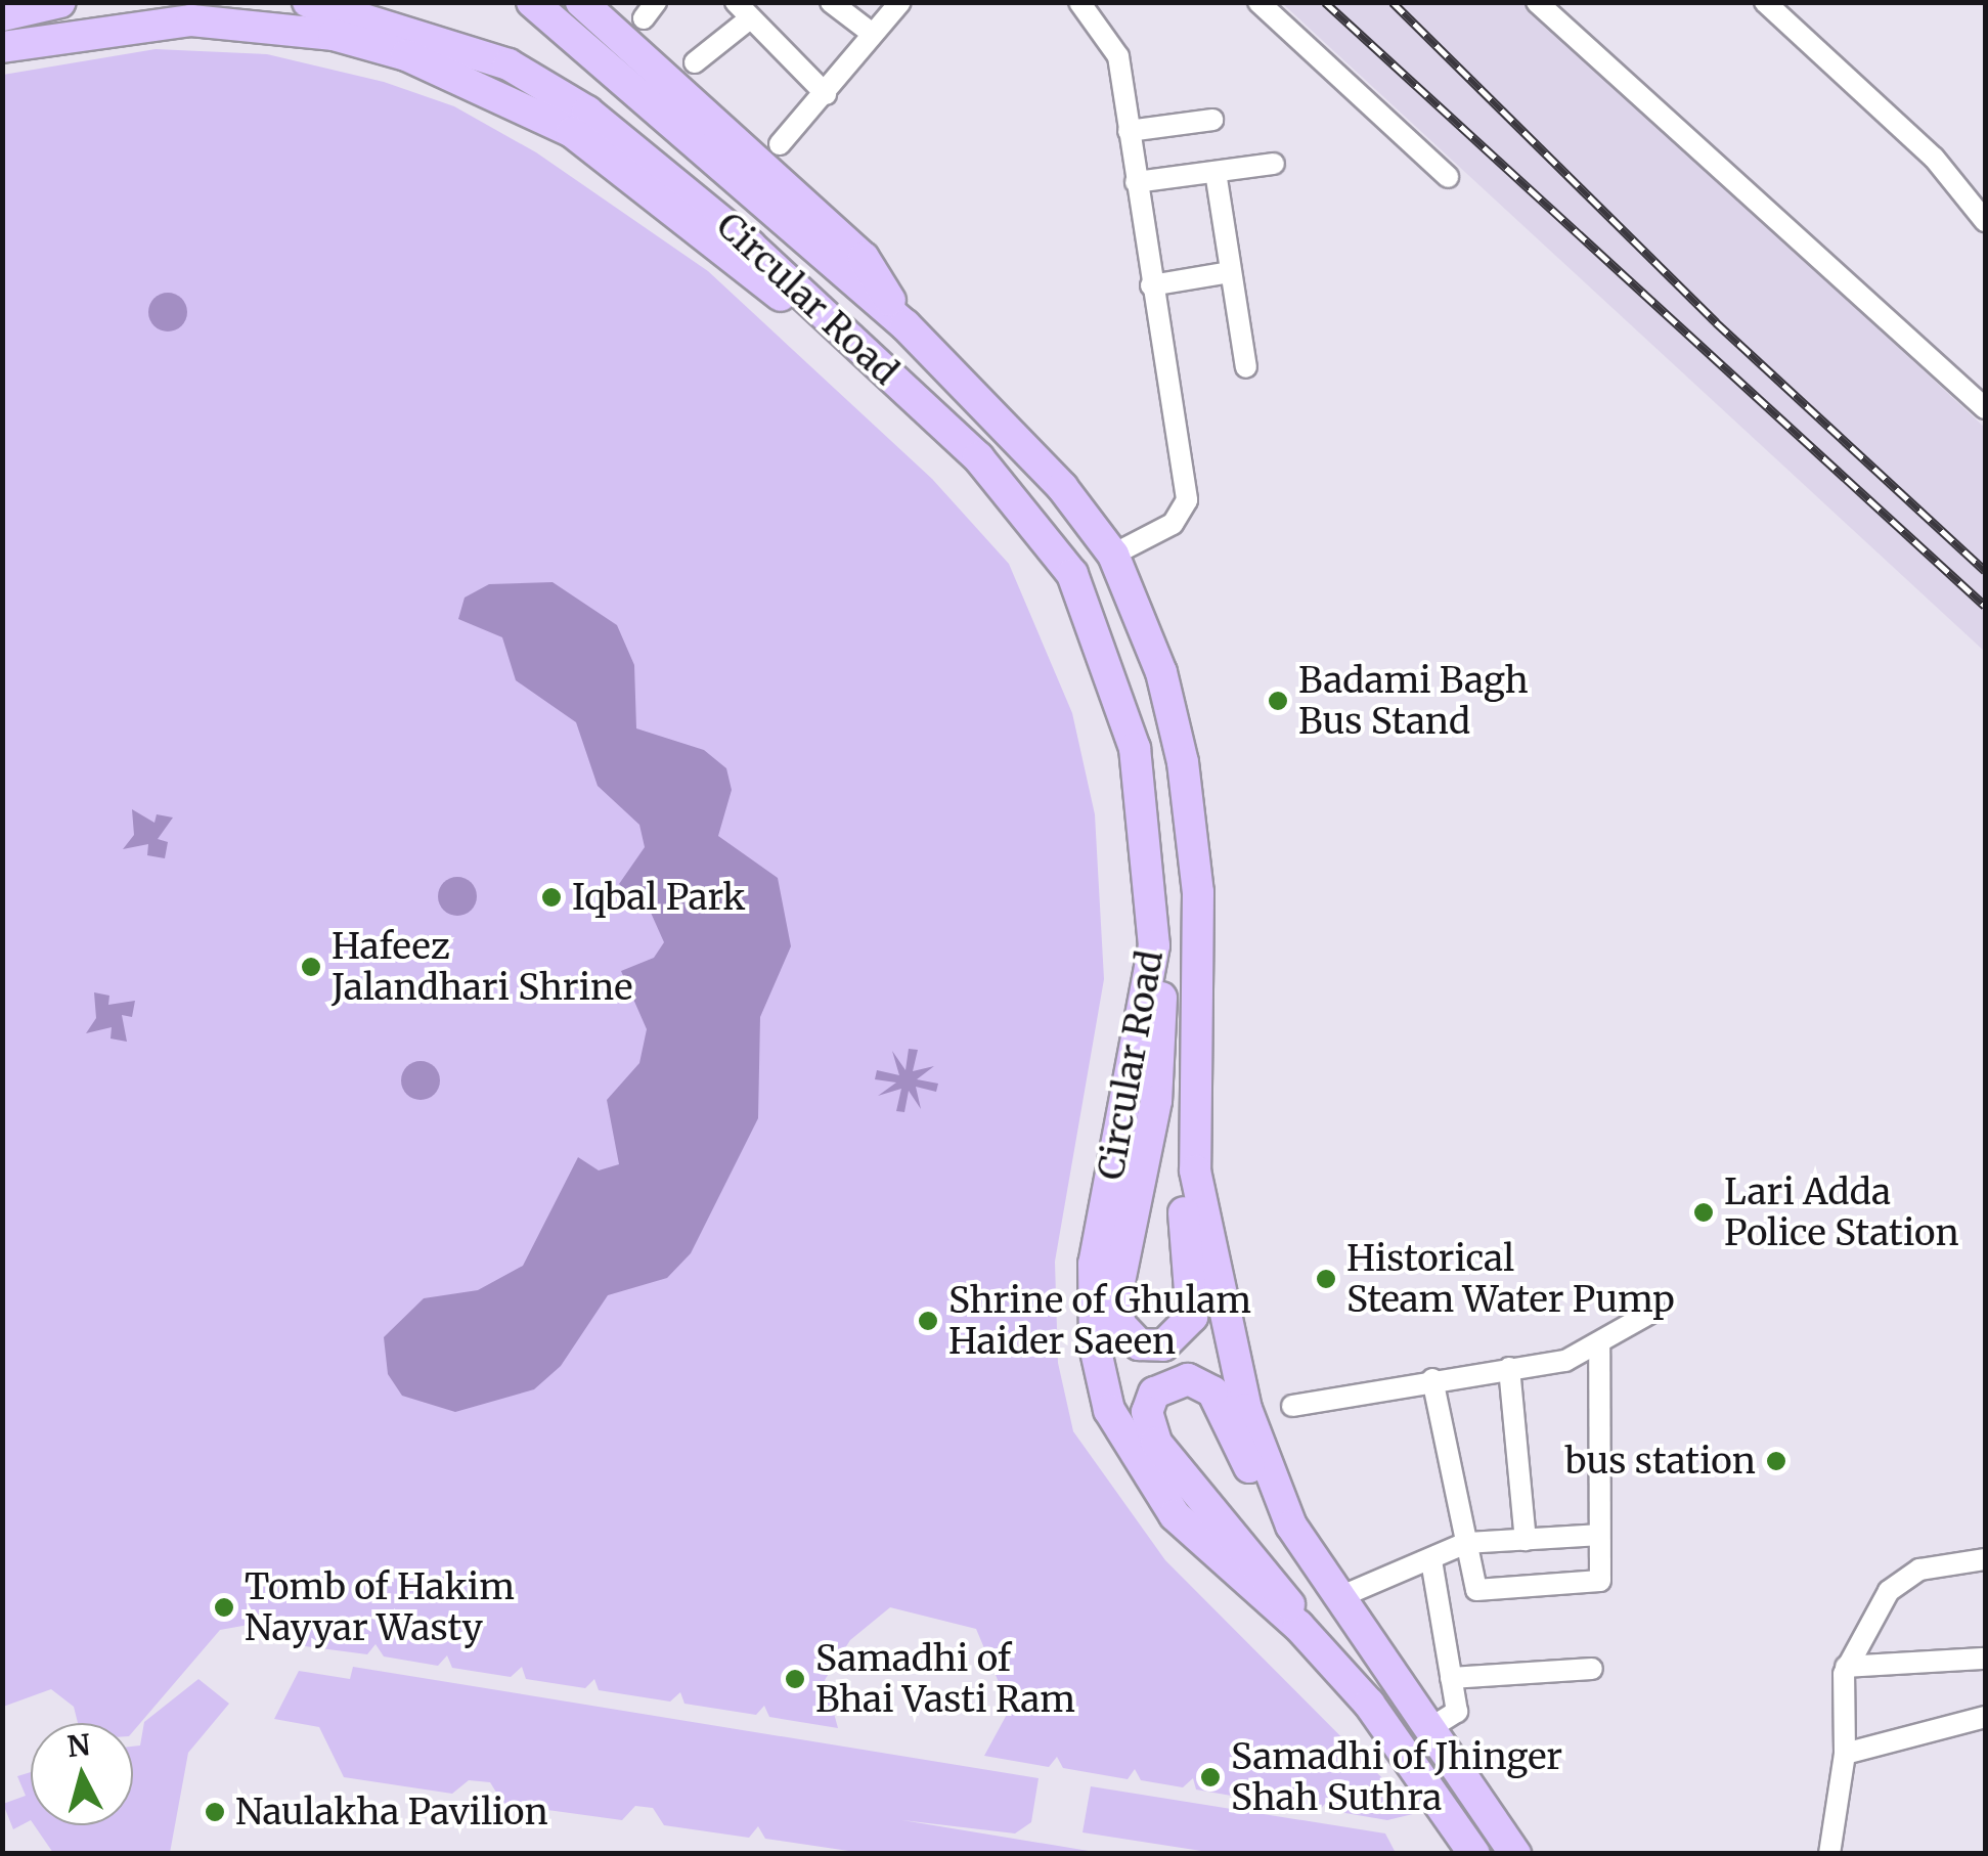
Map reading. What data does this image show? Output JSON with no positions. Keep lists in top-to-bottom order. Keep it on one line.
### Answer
{"streets":{"main road":["Circular Road"]},"places":["Badami Bagh Bus Stand","Iqbal Park","Hafeez Jalandhari Shrine","Lari Adda Police Station","Historical Steam Water Pump","Shrine of Ghulam Haider Saeen","bus station","Tomb of Hakim Nayyar Wasty","Samadhi of Bhai Vasti Ram","Samadhi of Jhinger Shah Suthra","Naulakha Pavilion"],"north":"top"}
